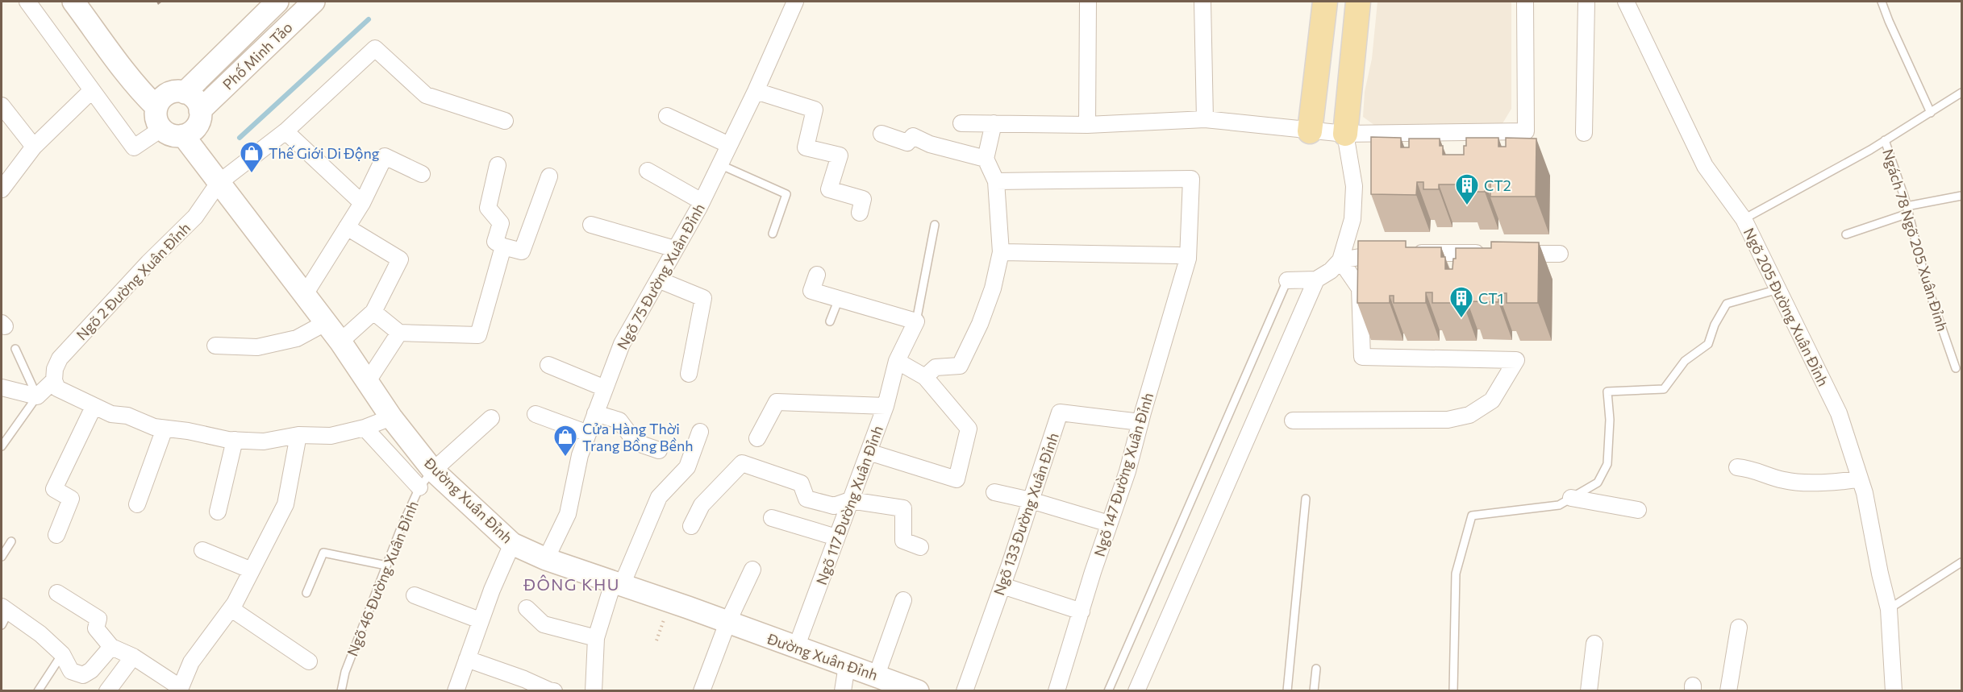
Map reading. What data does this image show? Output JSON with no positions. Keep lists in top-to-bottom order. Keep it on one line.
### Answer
{"streets":{"street":["Phố Minh Tảo","Ngõ 75 Đường Xuân Đỉnh","Ngõ 2 Đường Xuân Đỉnh","Ngõ 205 Đường Xuân Đỉnh","Ngõ 147 Đường Xuân Đỉnh","Đường Xuân Đỉnh","Ngõ 117 Đường Xuân Đỉnh","Ngõ 133 Đường Xuân Đỉnh"],"lane":["Ngách 78 Ngõ 205 Xuân Đỉnh","Ngõ 46 Đường Xuân Đỉnh"]},"crossings":[["Phố Minh Tảo","Đường Xuân Đỉnh"],["Ngách 78 Ngõ 205 Xuân Đỉnh","Ngõ 205 Đường Xuân Đỉnh"],["Ngõ 75 Đường Xuân Đỉnh","Đường Xuân Đỉnh"],["Ngõ 2 Đường Xuân Đỉnh","Đường Xuân Đỉnh"],["Ngõ 147 Đường Xuân Đỉnh","Ngõ 133 Đường Xuân Đỉnh"],["Đường Xuân Đỉnh","Ngõ 117 Đường Xuân Đỉnh"],["Đường Xuân Đỉnh","Ngõ 46 Đường Xuân Đỉnh"]],"districts":["ĐÔNG KHU"],"places":{"shop":["Thế Giới Di Động","Cửa Hàng Thời Trang Bồng Bềnh"],"building":["CT2","CT1"]}}
